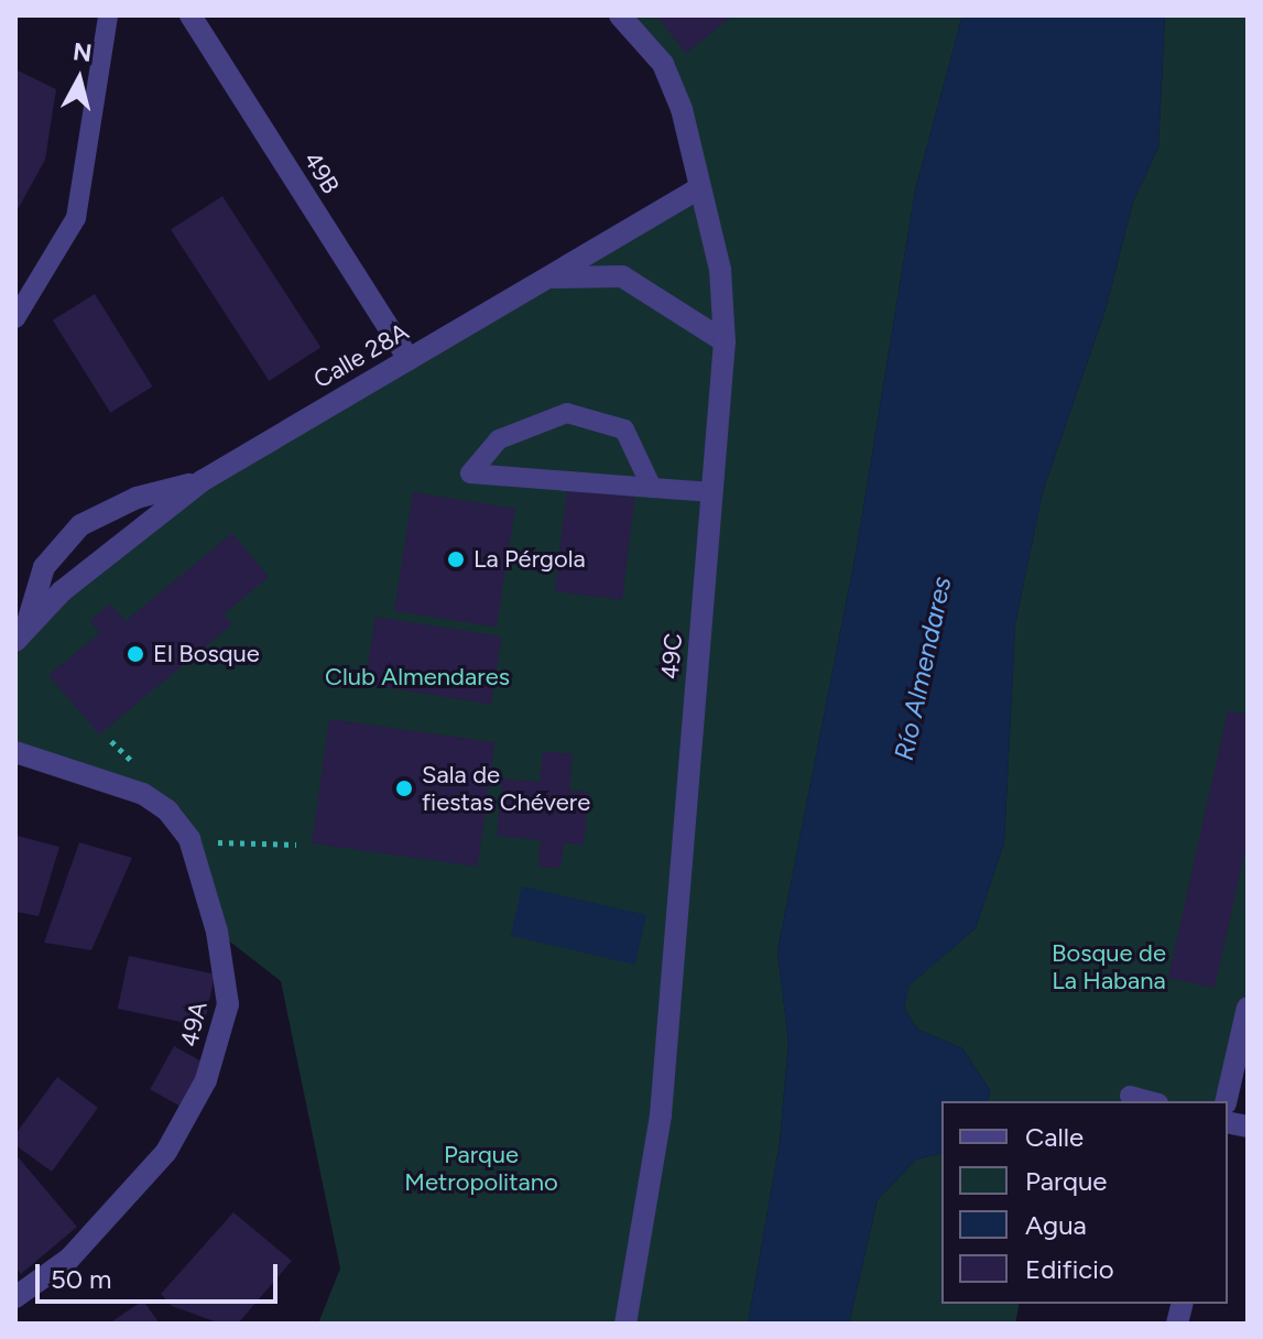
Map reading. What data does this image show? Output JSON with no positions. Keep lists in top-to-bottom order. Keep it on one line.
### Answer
{"streets":{"street":["49B","Calle 28A","49C","49A"]},"crossings":[["49B","Calle 28A"],["Calle 28A","49C"]],"water":["Río Almendares"],"parks":["Club Almendares","Bosque de La Habana","Parque Metropolitano"],"places":["La Pérgola","El Bosque","Sala de fiestas Chévere"],"legend":["Calle","Parque","Agua","Edificio"],"scale_bar":"50 m","north":"top"}
